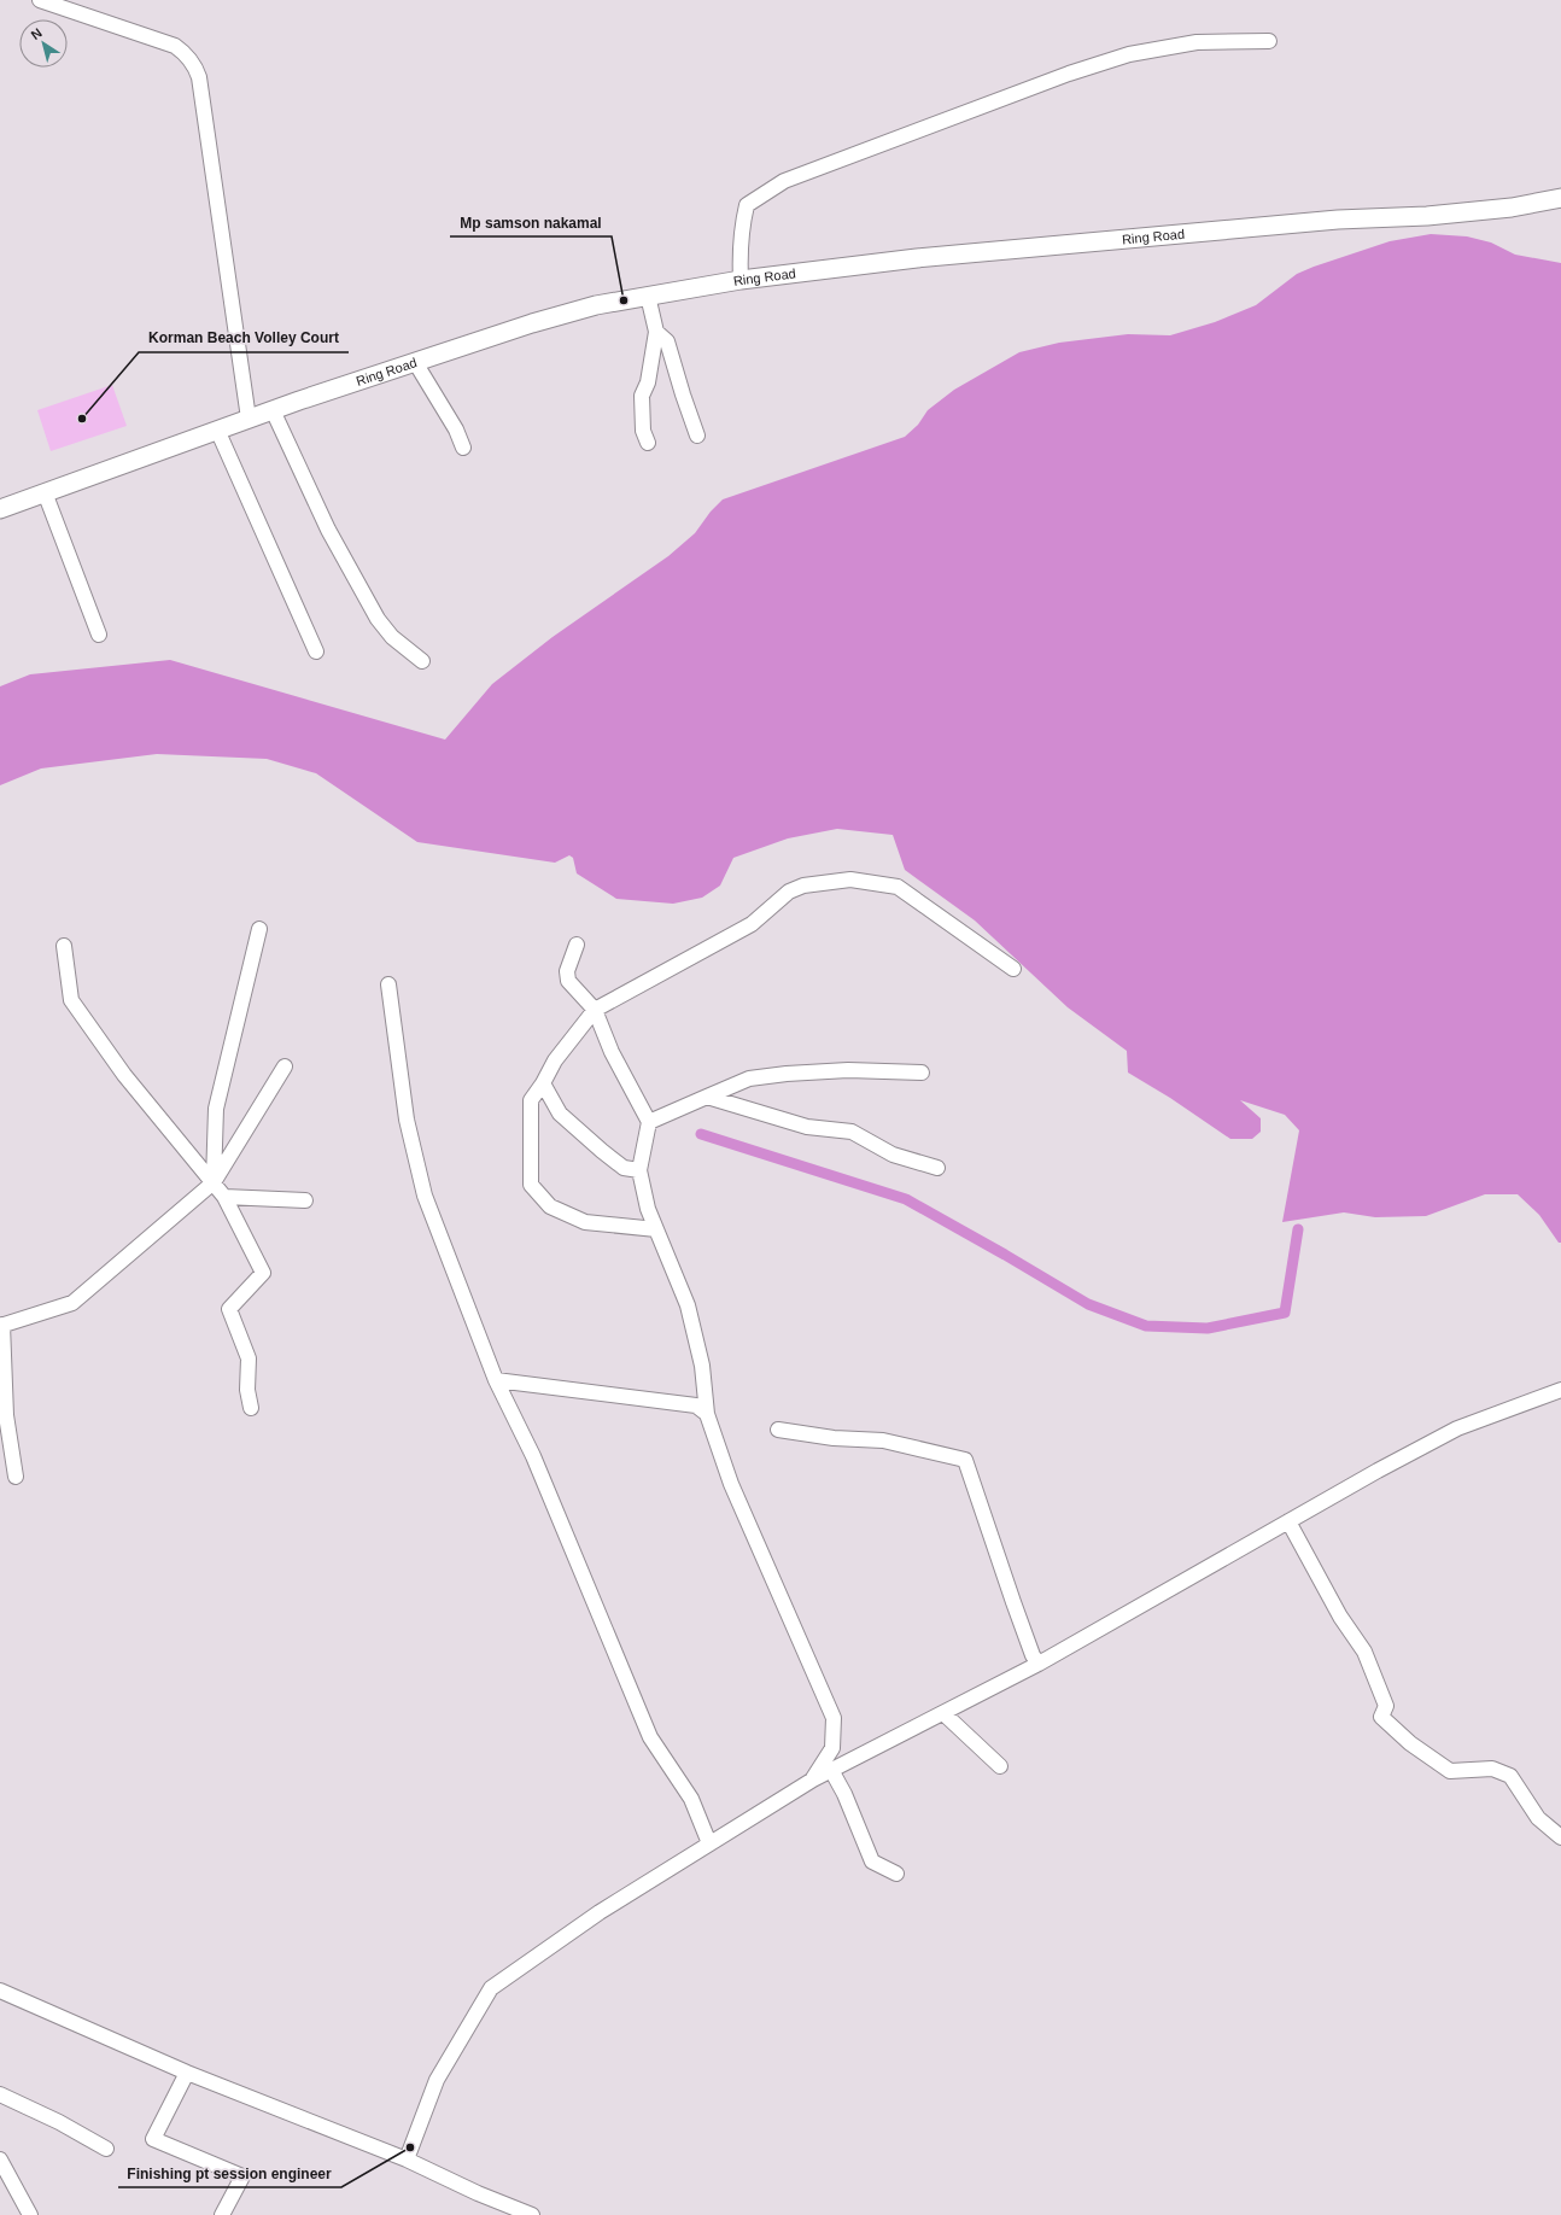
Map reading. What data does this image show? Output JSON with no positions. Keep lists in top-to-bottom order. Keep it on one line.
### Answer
{"streets":{"main road":["Ring Road"]},"places":["Mp samson nakamal","Korman Beach Volley Court","Finishing pt session engineer"],"north":"top left"}
